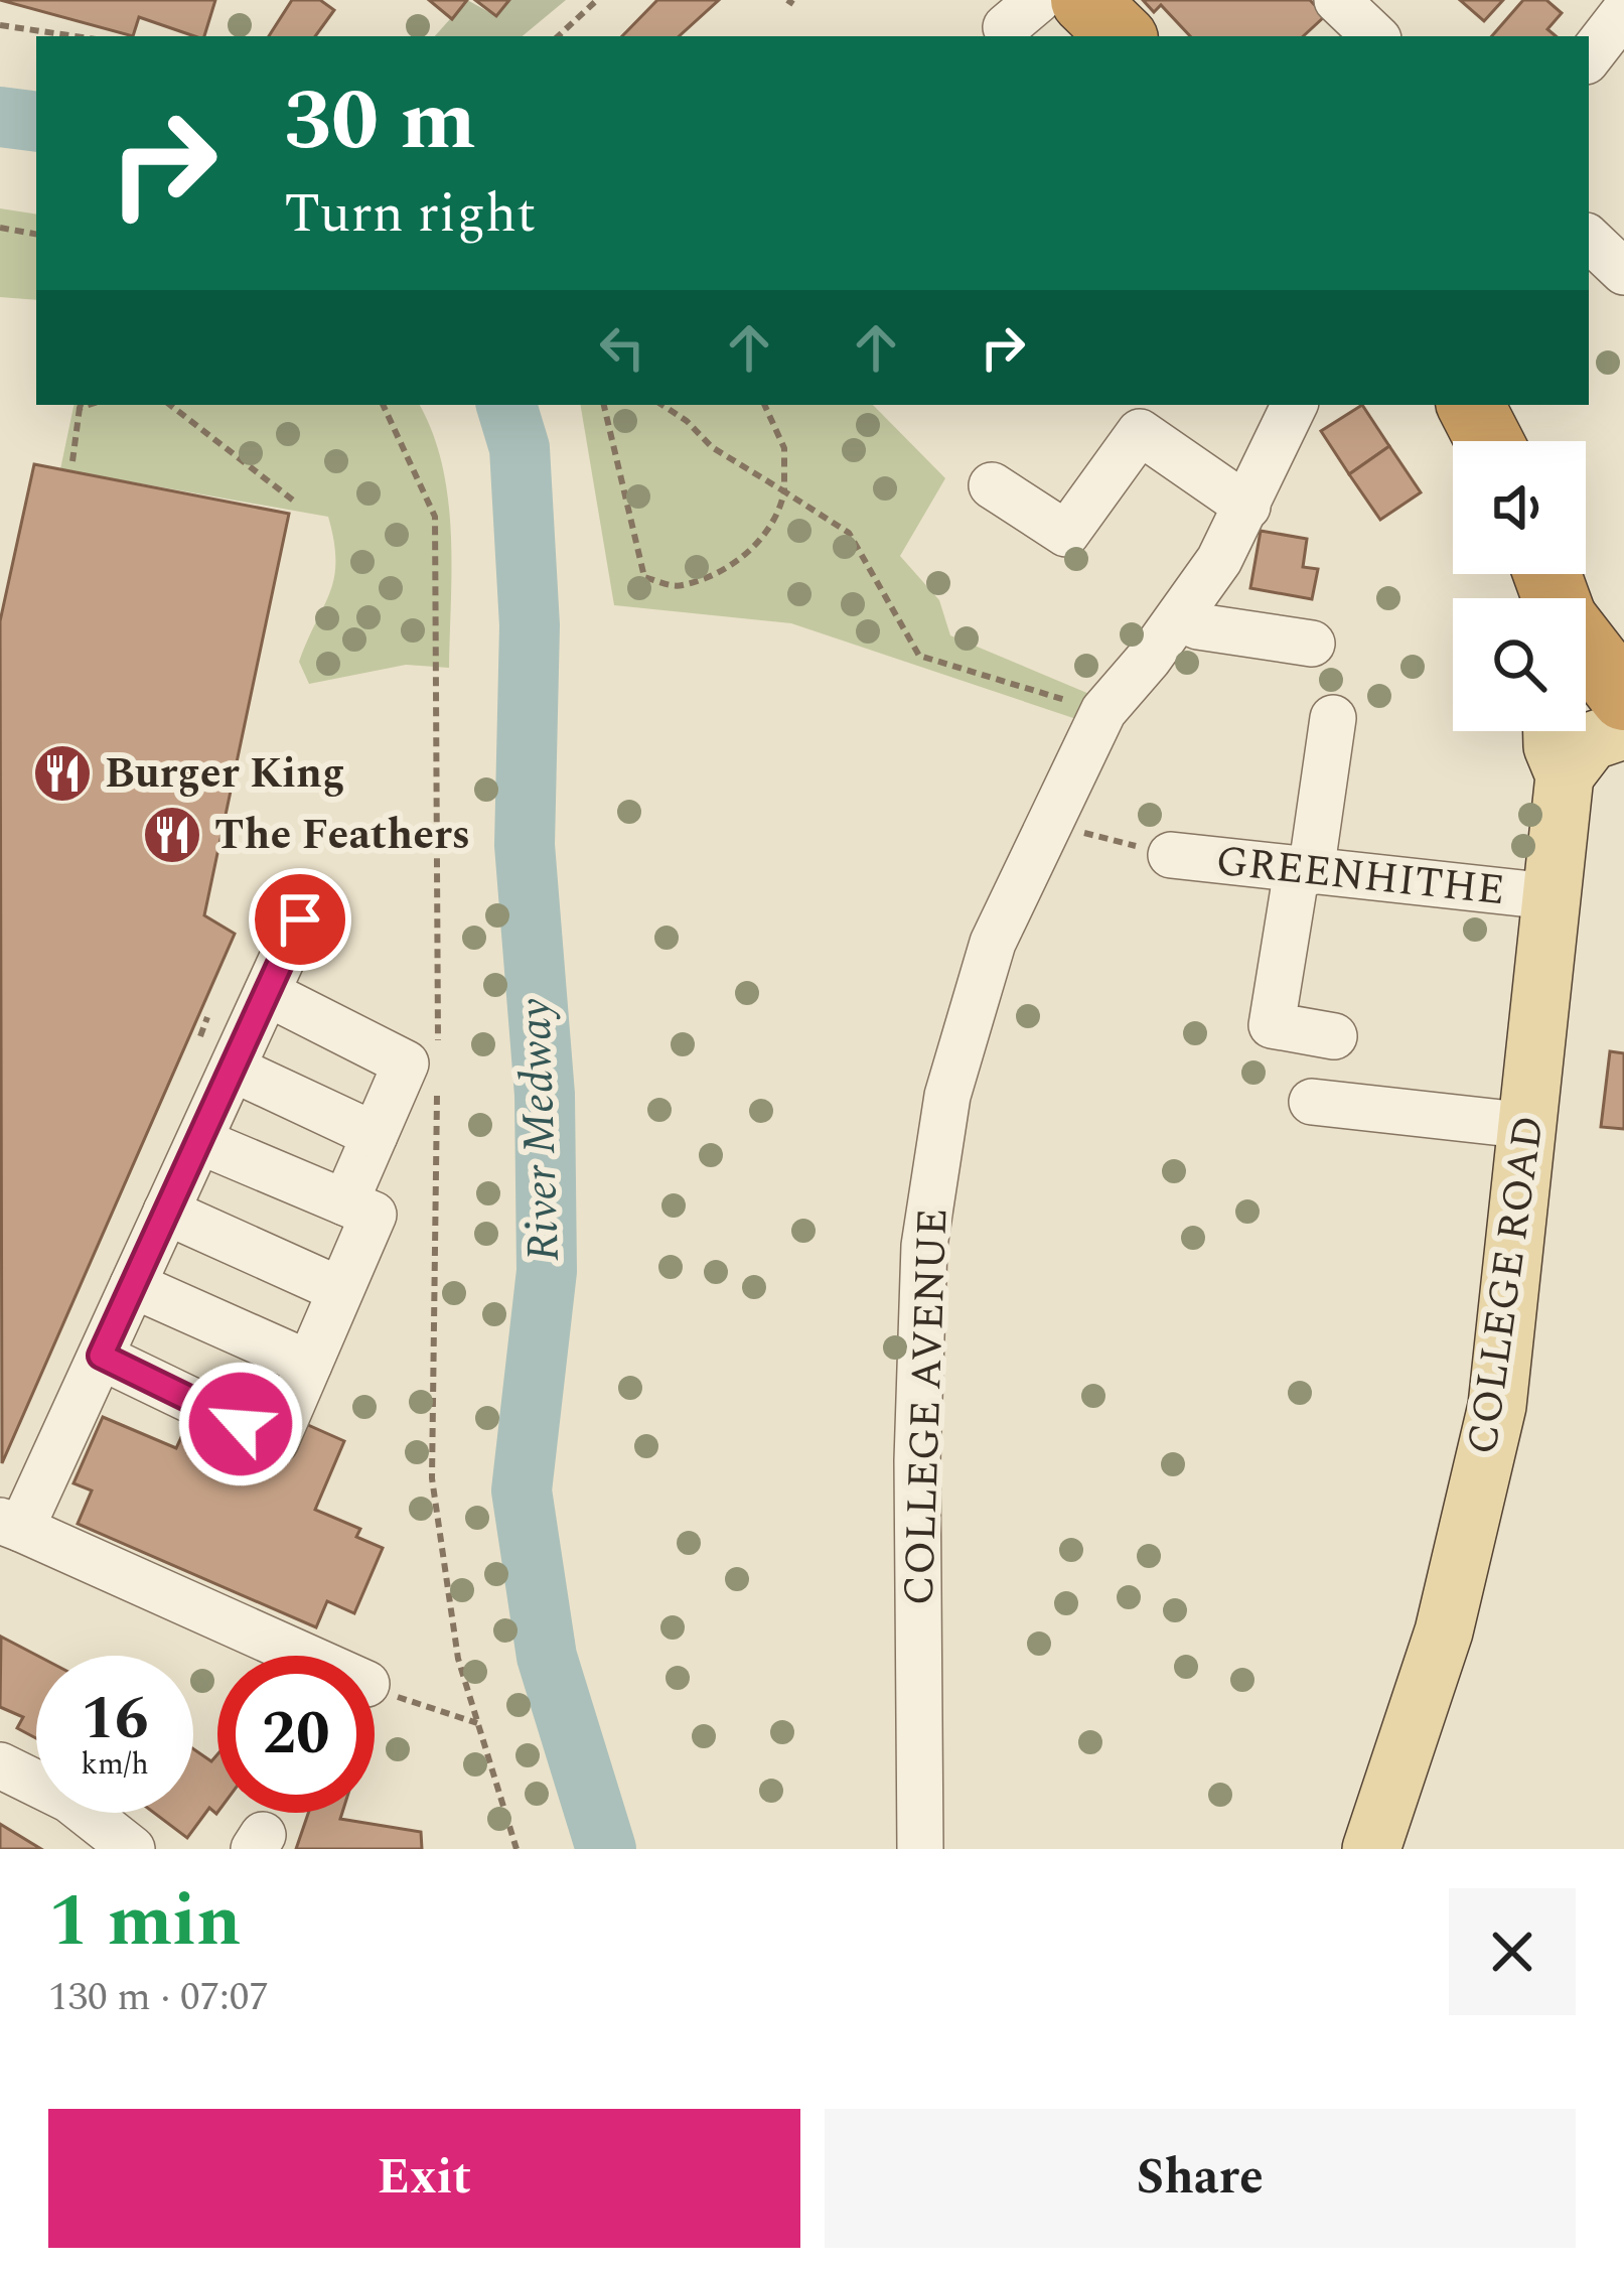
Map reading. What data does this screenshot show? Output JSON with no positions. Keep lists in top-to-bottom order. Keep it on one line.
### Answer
{"streets":{"main road":["COLLEGE ROAD"],"street":["GREENHITHE","COLLEGE AVENUE"]},"crossings":[["GREENHITHE","COLLEGE ROAD"]],"water":["River Medway"],"places":{"restaurant":["Burger King","The Feathers"]},"page":{"turn":["30 m","Turn right"],"speed":"16 km/h","limit":"20","heading":["1 min","130 m · 07:07"],"buttons":["Exit","Share"]}}
